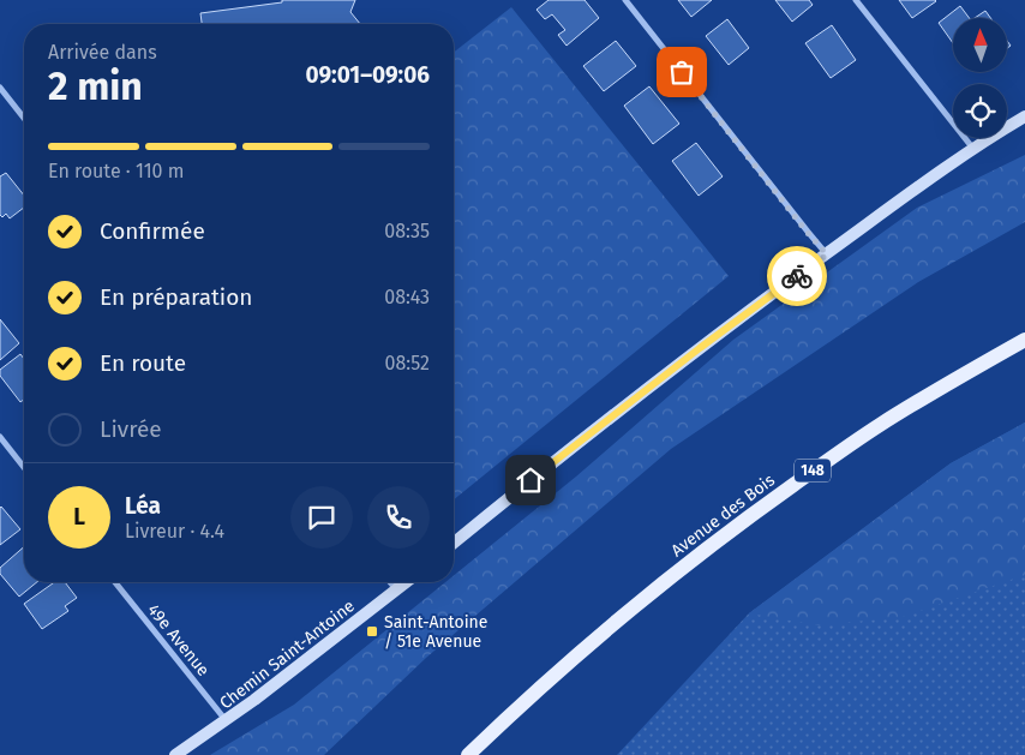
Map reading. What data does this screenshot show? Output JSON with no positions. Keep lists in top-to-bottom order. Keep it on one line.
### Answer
{"streets":{"main road":["148","Avenue des Bois"],"street":["49e Avenue","Chemin Saint-Antoine"]},"crossings":[["49e Avenue","Chemin Saint-Antoine"]],"places":{"transit":["Saint-Antoine / 51e Avenue"]},"north":"top","page":{"heading":["2 min","Arrivée dans","09:01–09:06"],"panel":["Léa","Livreur · 4.4"],"bar":"En route · 110 m","list":[["Confirmée","08:35"],["En préparation","08:43"],["En route","08:52"],"Livrée"],"round":"L"}}
